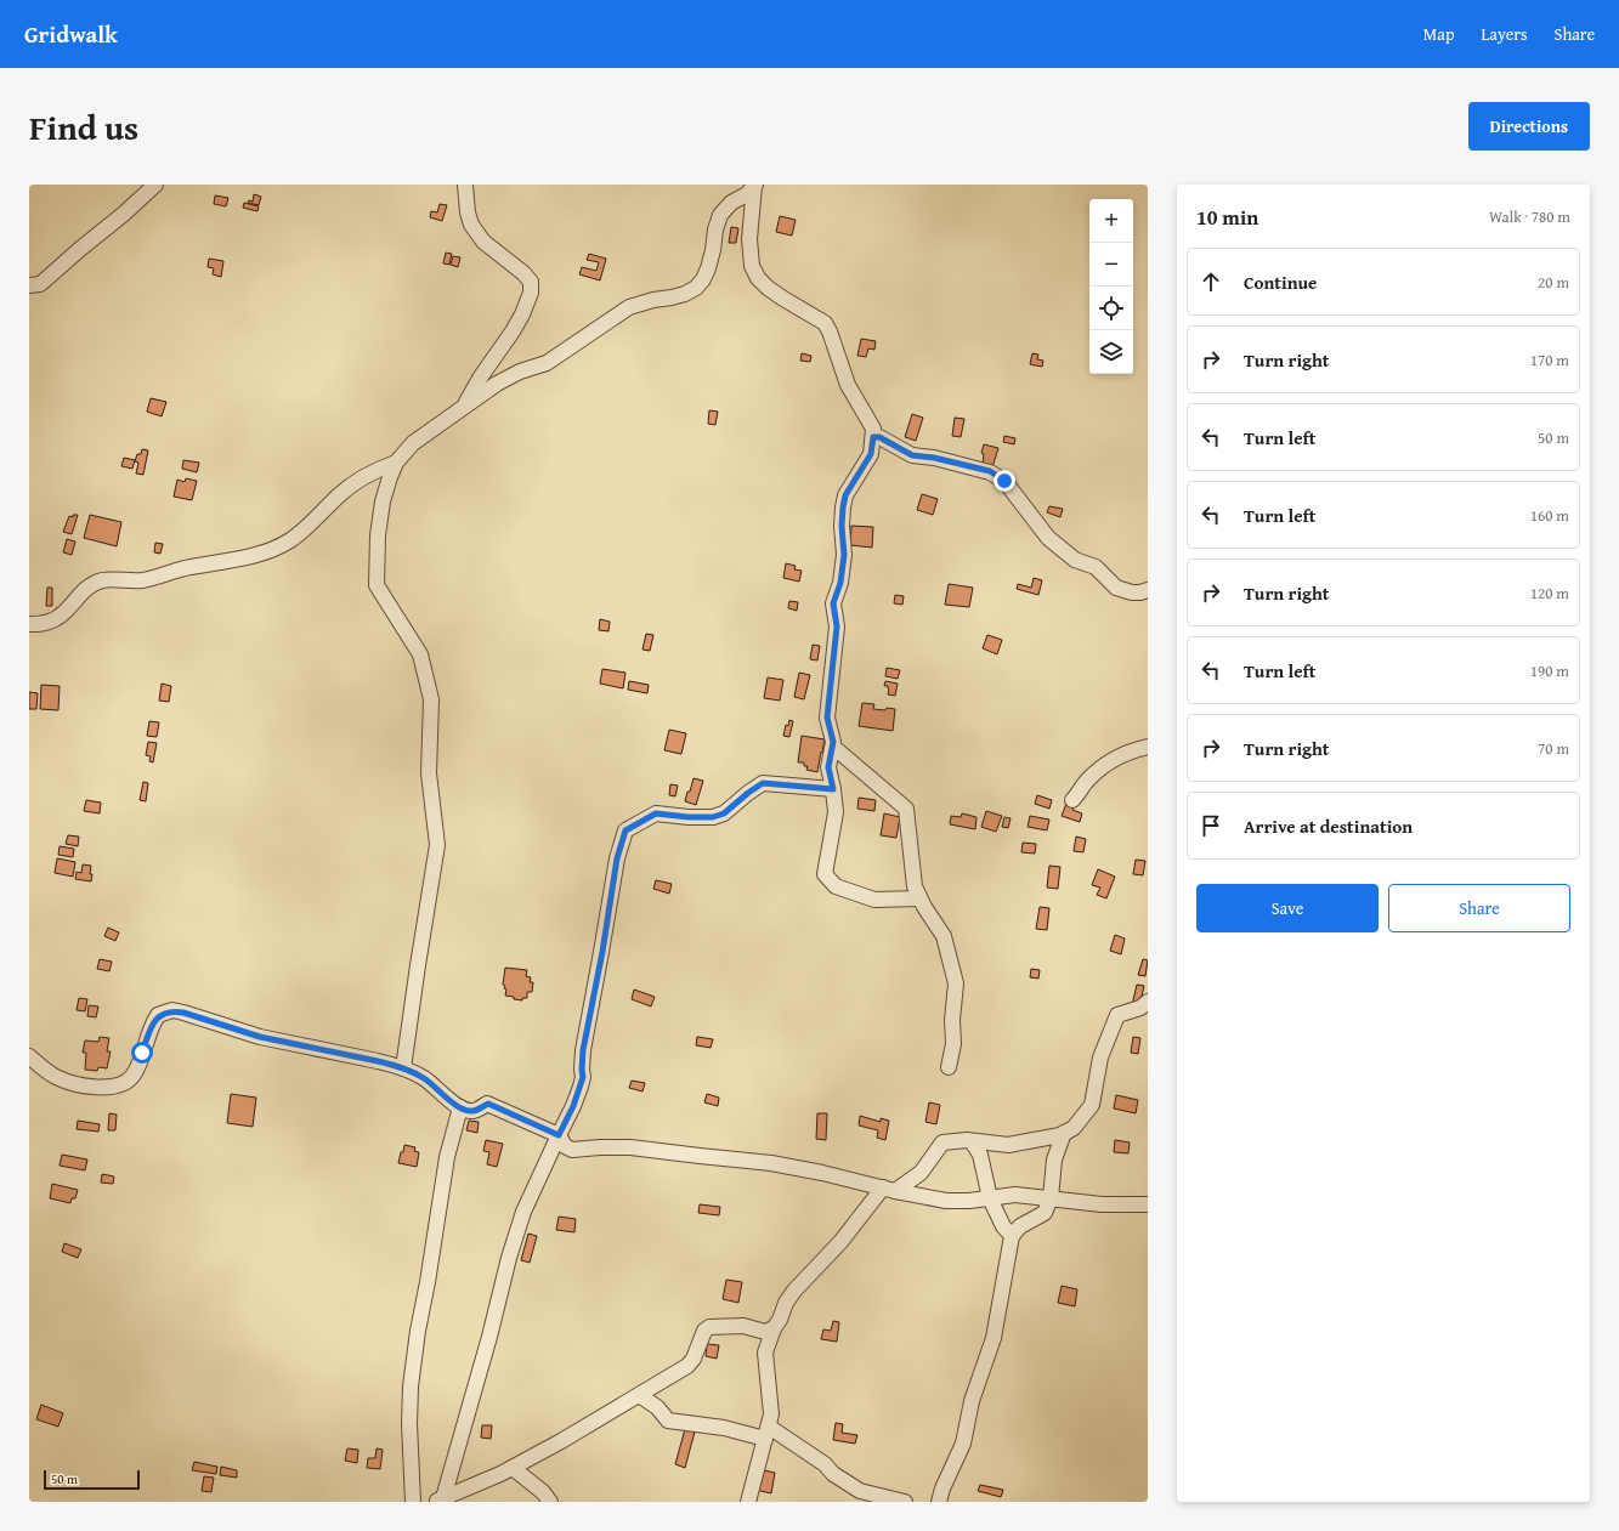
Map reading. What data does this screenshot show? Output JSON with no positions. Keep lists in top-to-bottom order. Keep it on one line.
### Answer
{"scale_bar":"50 m","page":{"header":"Gridwalk","nav":["Map","Layers","Share"],"title":"Find us","buttons":["Directions",["Save","Share"]],"heading":["10 min","Walk · 780 m"],"map_buttons":["+","−"],"list":[["Continue","20 m"],["Turn right","170 m"],["Turn left","50 m"],["Turn left","160 m"],["Turn right","120 m"],["Turn left","190 m"],["Turn right","70 m"],"Arrive at destination"],"scale":"50 m"}}
